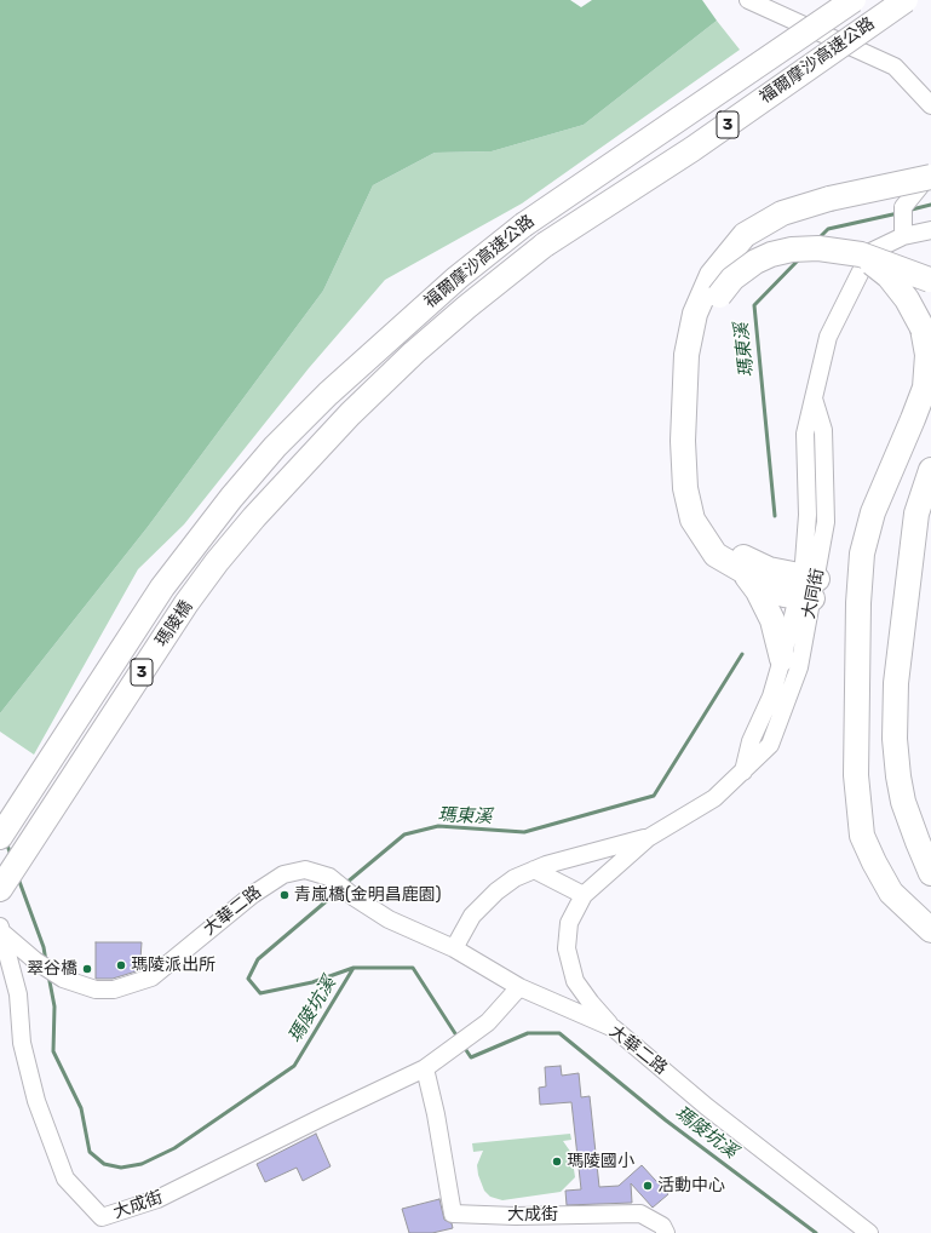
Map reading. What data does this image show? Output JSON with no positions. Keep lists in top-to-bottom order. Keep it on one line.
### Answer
{"streets":{"highway":["福爾摩沙高速公路","3","瑪陵橋"],"street":["大同街","大華二路","大成街"]},"crossings":[["福爾摩沙高速公路","瑪陵橋"],["大華二路","大成街"]],"water":["瑪東溪","瑪陵坑溪"],"places":["青嵐橋(金明昌鹿園)","瑪陵派出所","翠谷橋","瑪陵國小","活動中心"]}
